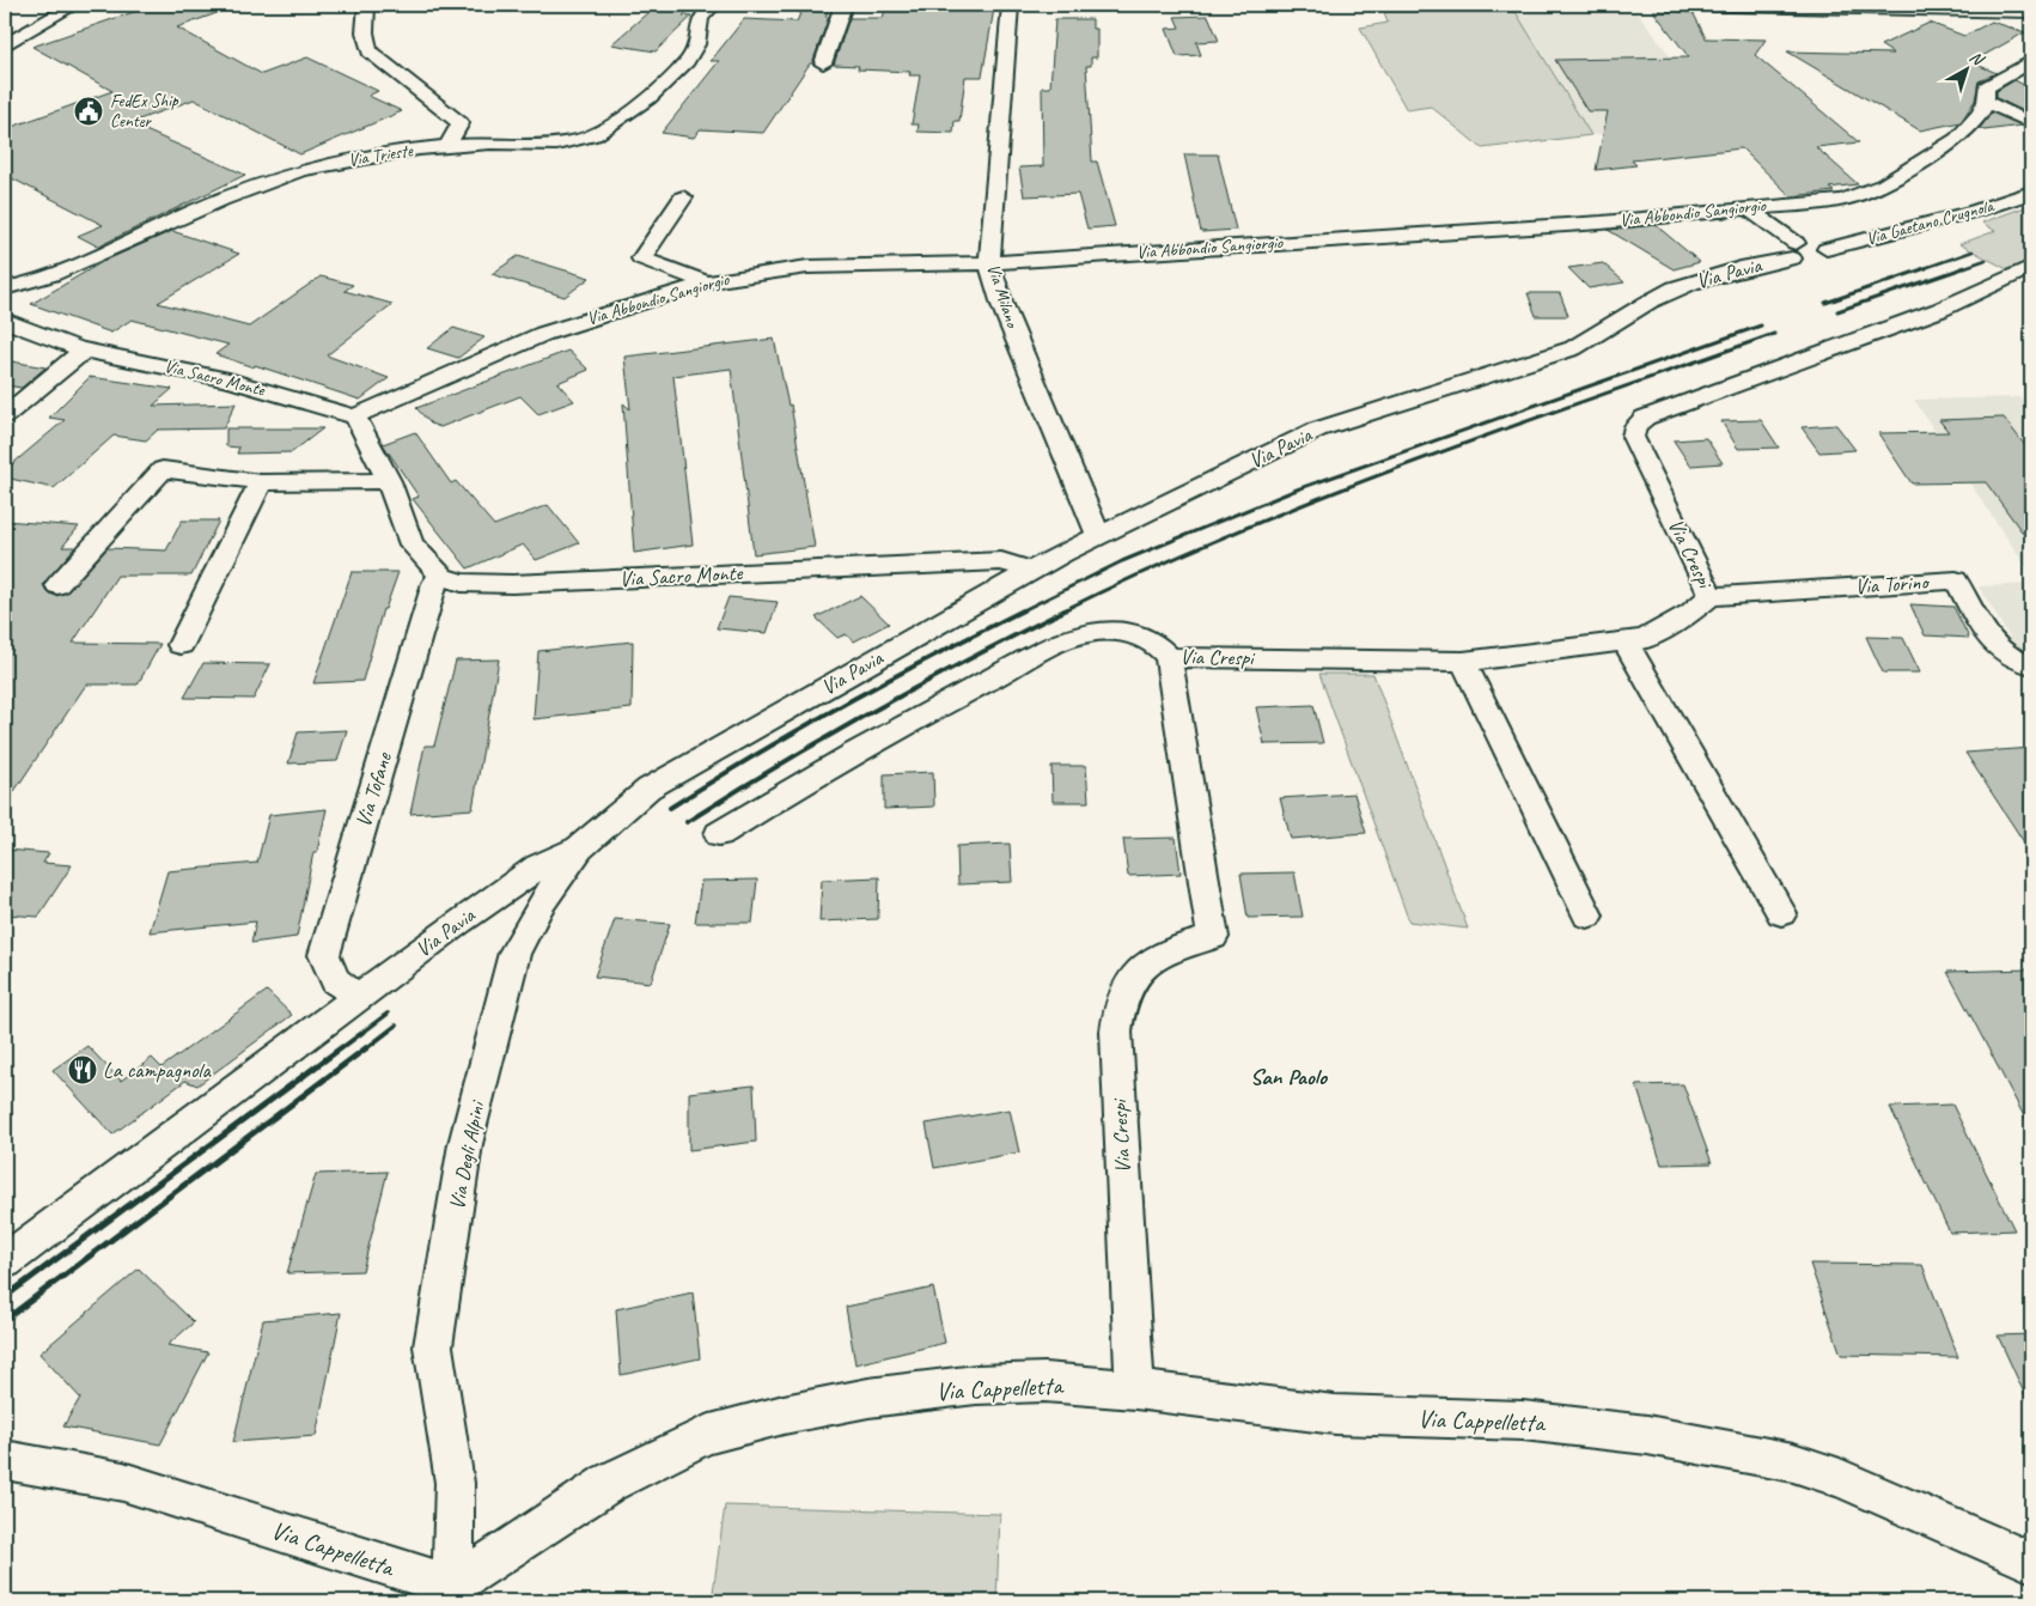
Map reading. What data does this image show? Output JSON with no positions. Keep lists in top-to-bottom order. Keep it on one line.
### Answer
{"streets":{"street":["Via Trieste","Via Abbondio Sangiorgio","Via Gaetano Crugnola","Via Pavia","Via Milano","Via Sacro Monte","Via Crespi","Via Torino","Via Tofane","Via Degli Alpini","Via Cappelletta"]},"crossings":[["Via Abbondio Sangiorgio","Via Milano"],["Via Abbondio Sangiorgio","Via Sacro Monte"],["Via Gaetano Crugnola","Via Pavia"],["Via Pavia","Via Milano"],["Via Pavia","Via Sacro Monte"],["Via Pavia","Via Tofane"],["Via Pavia","Via Degli Alpini"],["Via Sacro Monte","Via Tofane"],["Via Crespi","Via Torino"],["Via Crespi","Via Cappelletta"],["Via Degli Alpini","Via Cappelletta"]],"districts":["San Paolo"],"places":{"public building":["FedEx Ship Center"],"restaurant":["La campagnola"]},"north":"top right"}
